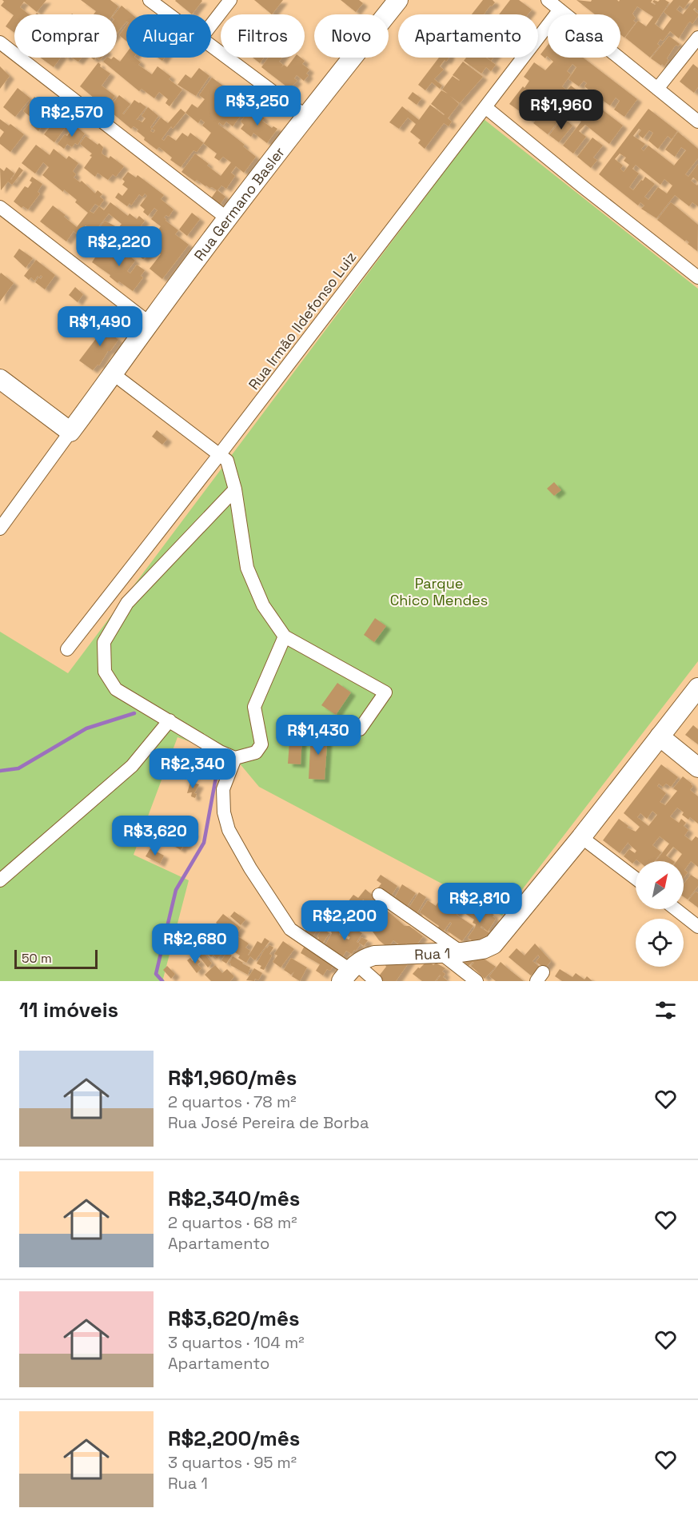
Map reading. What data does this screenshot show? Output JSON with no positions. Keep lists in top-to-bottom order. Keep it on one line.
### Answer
{"streets":{"street":["Rua Germano Basler","Rua Irmão Ildefonso Luiz","Rua 1"]},"parks":["Parque Chico Mendes"],"scale_bar":"50 m","north":"top right","page":{"chip":["Comprar","Alugar","Filtros","Novo","Apartamento","Casa"],"price":["R$3,250","R$1,960","R$2,570","R$2,220","R$1,490","R$1,430","R$2,340","R$3,620","R$2,810","R$2,200","R$2,680"],"scale":"50 m","heading":"11 imóveis","list":[{"name":"R$1,960/mês","note":"2 quartos · 78 m² · Rua José Pereira de Borba"},{"name":"R$2,340/mês","note":"2 quartos · 68 m² · Apartamento"},{"name":"R$3,620/mês","note":"3 quartos · 104 m² · Apartamento"},{"name":"R$2,200/mês","note":"3 quartos · 95 m² · Rua 1"}]}}
